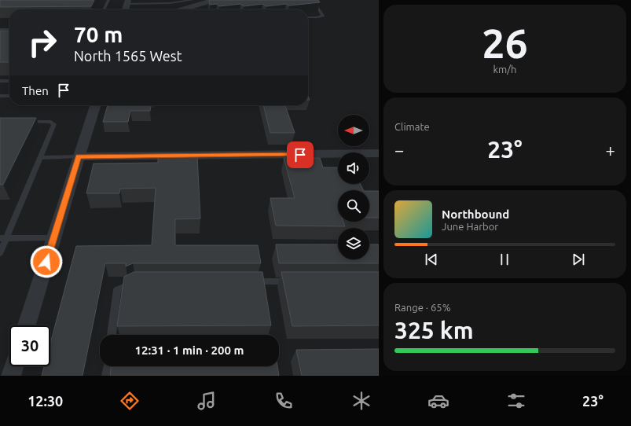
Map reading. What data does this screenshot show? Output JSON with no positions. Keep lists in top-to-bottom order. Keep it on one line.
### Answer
{"north":"left","page":{"tile":[["26","km/h"],"Climate",["Range · 65%","325 km"]],"turn":["70 m","North 1565 West"],"then":"Then","heat":["−","23°","+"],"song":["Northbound","June Harbor"],"limit":"30","trip":"12:31 · 1 min · 200 m","tabs":["12:30","23°"]}}
